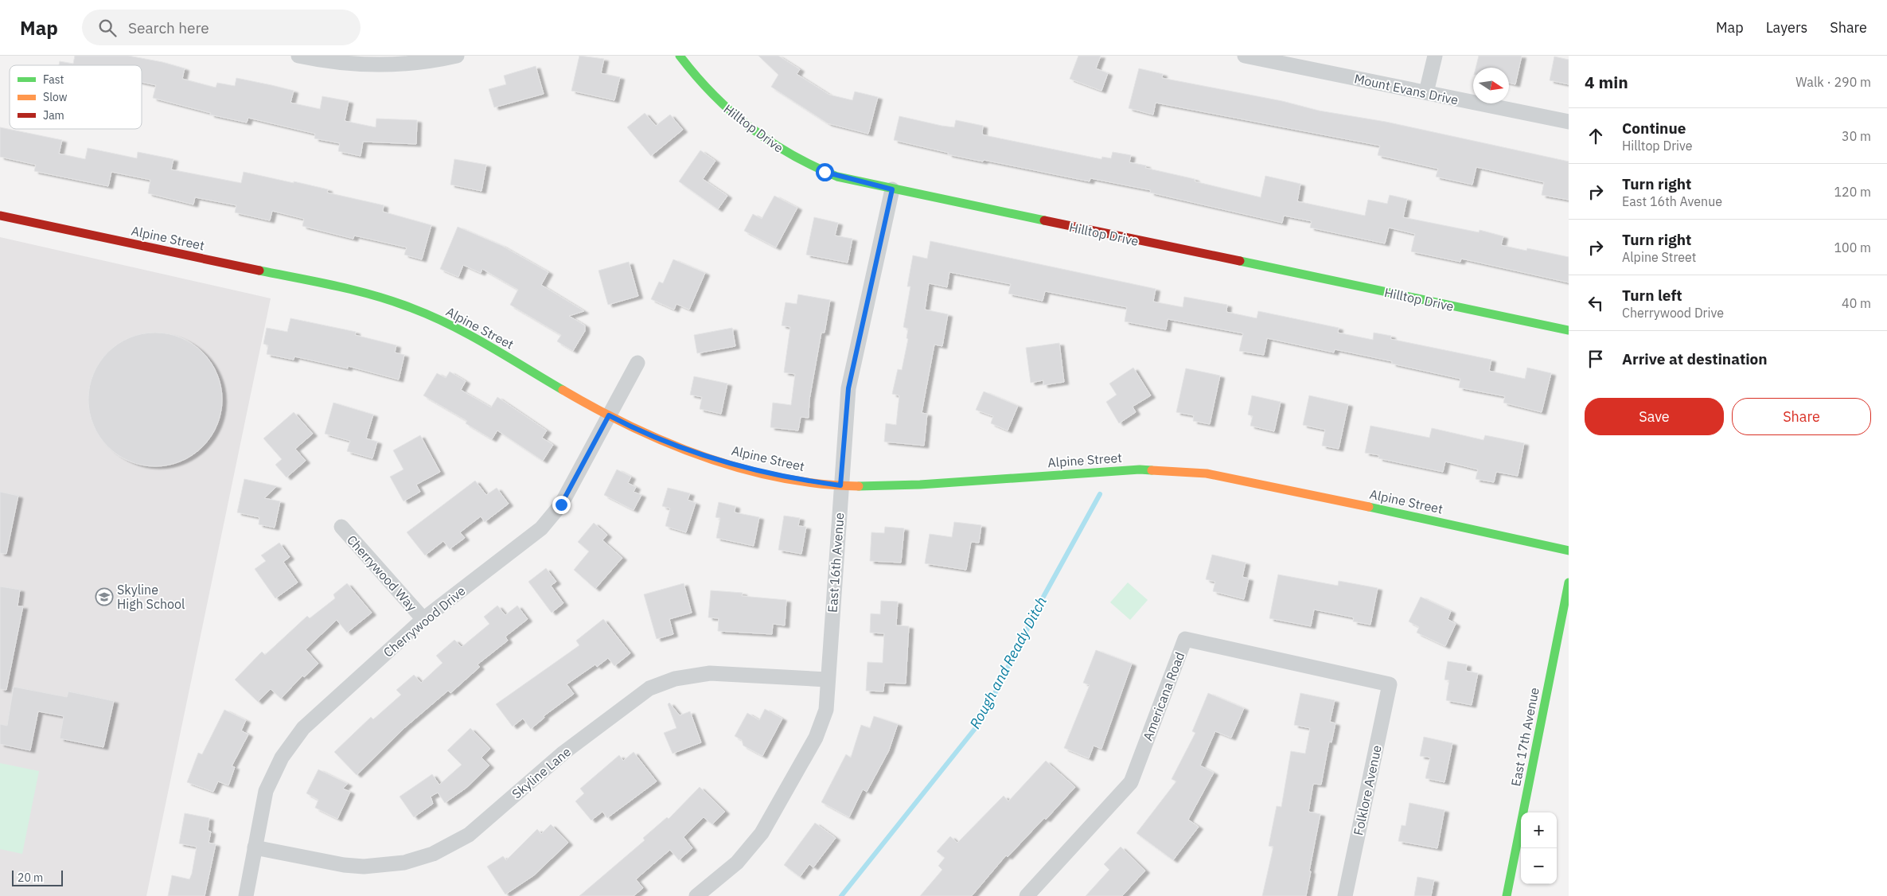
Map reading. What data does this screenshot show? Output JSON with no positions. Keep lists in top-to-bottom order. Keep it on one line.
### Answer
{"streets":{"street":["Mount Evans Drive","Hilltop Drive","Alpine Street","East 16th Avenue","Cherrywood Way","Cherrywood Drive","Americana Road","East 17th Avenue","Skyline Lane","Folklore Avenue"]},"crossings":[["Hilltop Drive","East 16th Avenue"],["Alpine Street","East 16th Avenue"],["Alpine Street","Cherrywood Drive"],["East 16th Avenue","Skyline Lane"],["Cherrywood Way","Cherrywood Drive"],["Cherrywood Drive","Skyline Lane"],["Americana Road","Folklore Avenue"]],"water":["Rough and Ready Ditch"],"places":{"school or university":["Skyline High School"]},"legend":["Fast","Slow","Jam"],"scale_bar":"20 m","north":"right","page":{"header":"Map","search":"Search here","nav":["Map","Layers","Share"],"heading":["4 min","Walk · 290 m"],"list":[["Continue","Hilltop Drive","30 m"],["Turn right","East 16th Avenue","120 m"],["Turn right","Alpine Street","100 m"],["Turn left","Cherrywood Drive","40 m"],"Arrive at destination"],"buttons":["Save","Share"],"map_buttons":["+","−"],"scale":"20 m"}}
